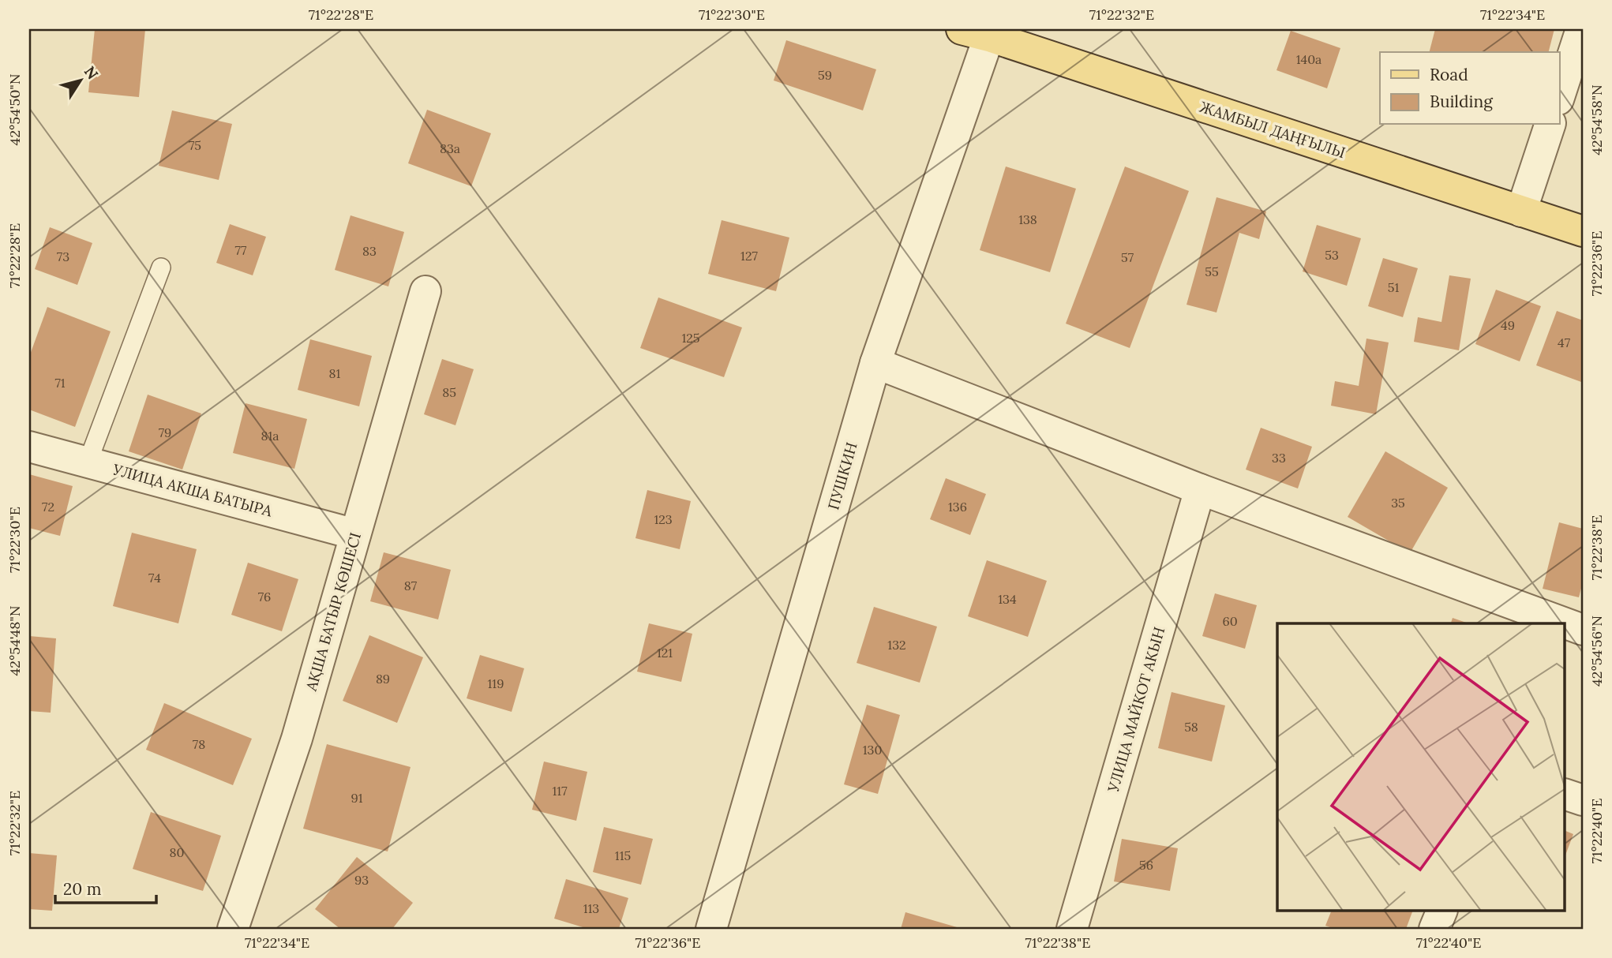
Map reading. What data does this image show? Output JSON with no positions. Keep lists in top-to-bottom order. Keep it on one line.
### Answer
{"streets":{"main road":["ЖАМБЫЛ ДАҢҒЫЛЫ"],"street":["ПУШКИН","УЛИЦА АКША БАТЫРА","АҚША БАТЫР КӨШЕСІ","УЛИЦА МАЙКОТ АКЫН"]},"crossings":[["ЖАМБЫЛ ДАҢҒЫЛЫ","ПУШКИН"],["УЛИЦА АКША БАТЫРА","АҚША БАТЫР КӨШЕСІ"]],"house_numbers":["140а","59","75","83а","138","77","83","53","127","73","57","55","51","49","125","47","81","71","85","79","81а","33","35","72","136","123","74","87","76","134","60","132","121","89","119","58","78","130","117","91","80","115","56","93","113"],"legend":["Road","Building"],"scale_bar":"20 m","north":"top right","coordinates":["71°22'28\"E","71°22'30\"E","71°22'32\"E","71°22'34\"E","42°54'50\"N","42°54'58\"N","71°22'36\"E","71°22'38\"E","42°54'48\"N","42°54'56\"N","71°22'40\"E"]}
